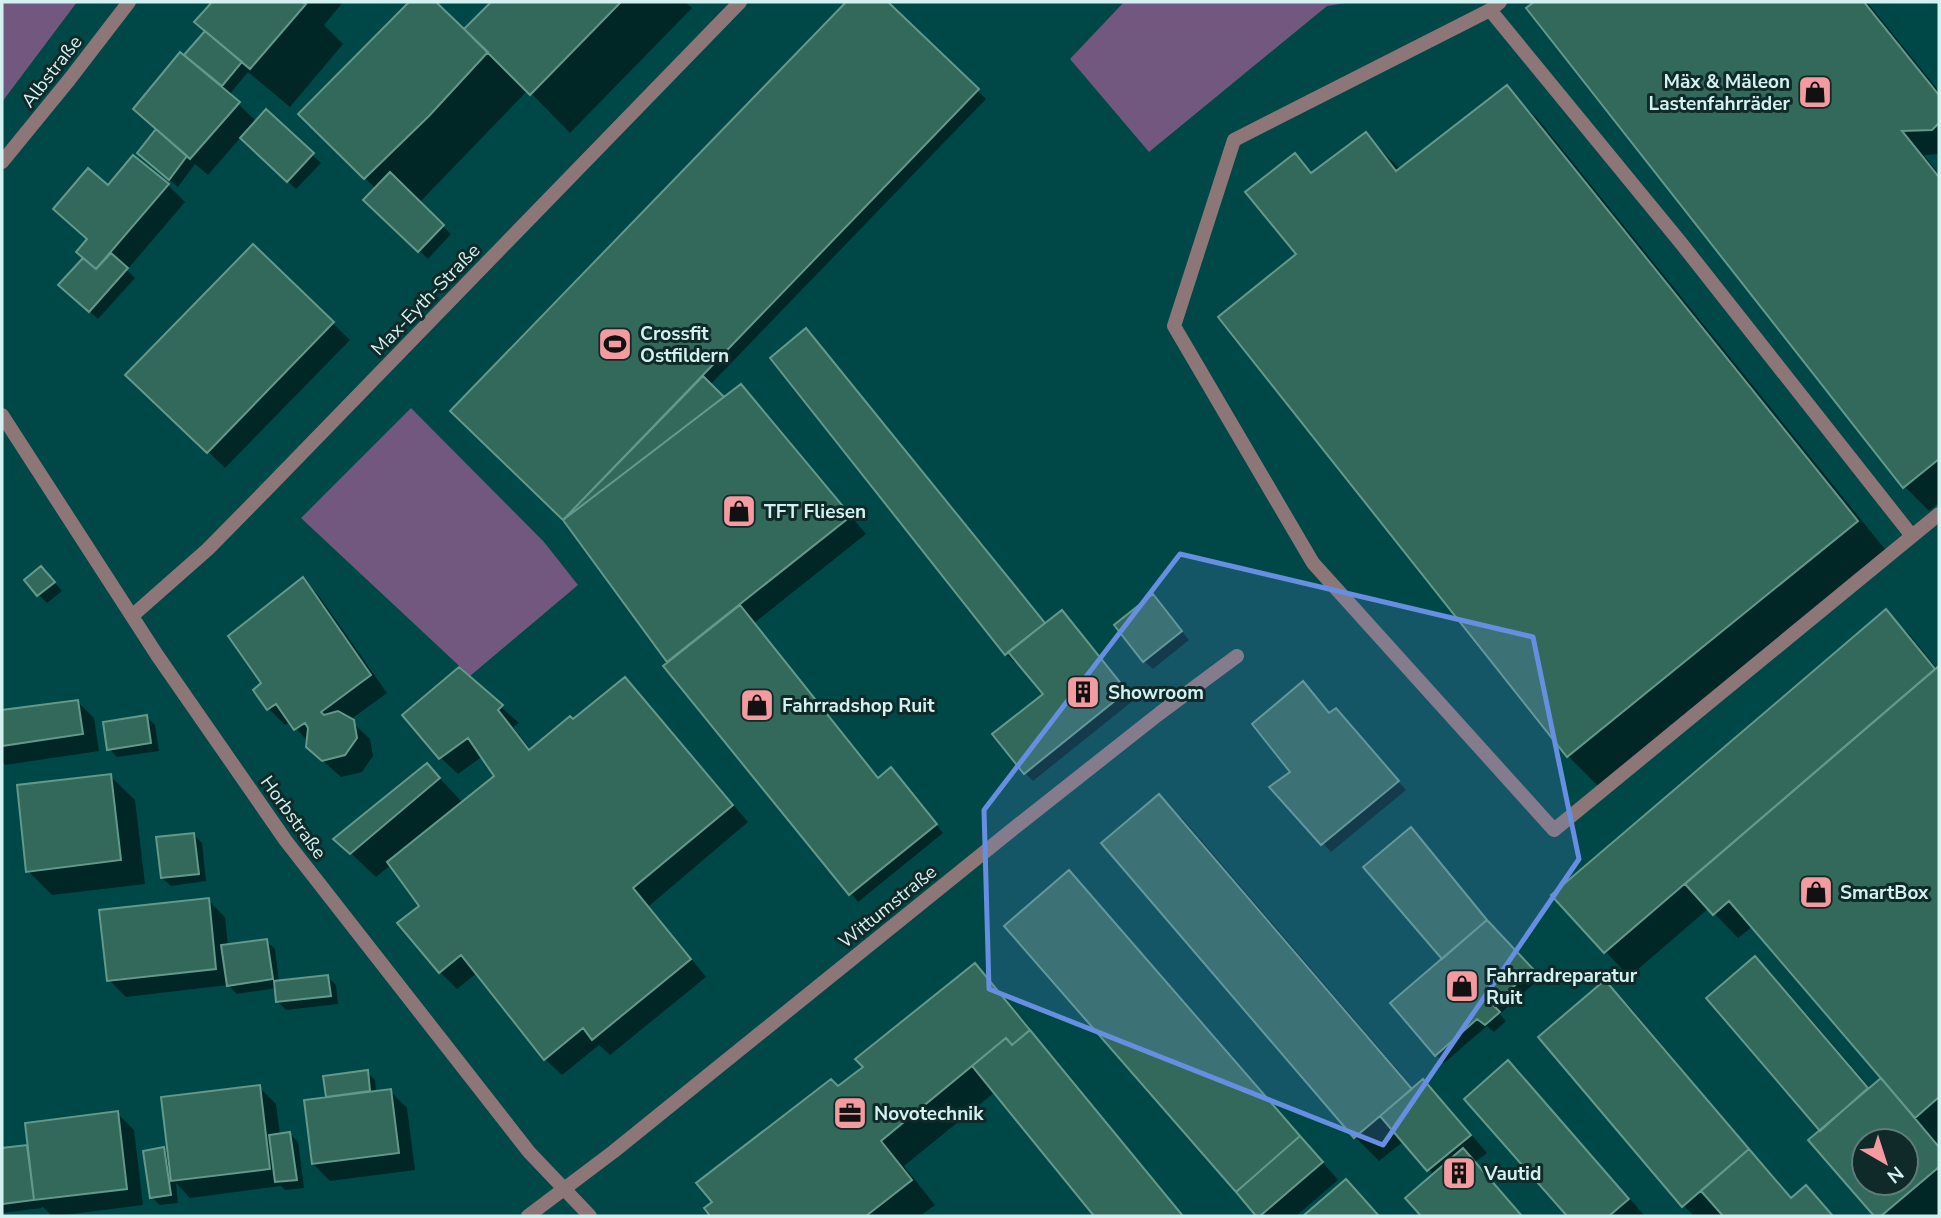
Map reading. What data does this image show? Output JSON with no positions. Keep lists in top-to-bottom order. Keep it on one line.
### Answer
{"streets":{"street":["Albstraße","Max-Eyth-Straße","Horbstraße","Wittumstraße"]},"crossings":[["Max-Eyth-Straße","Horbstraße"],["Horbstraße","Wittumstraße"]],"places":{"shop":["Mäx & Mäleon Lastenfahrräder","TFT Fliesen","Fahrradshop Ruit","SmartBox","Fahrradreparatur Ruit"],"sports":["Crossfit Ostfildern"],"building":["Showroom","Vautid"],"office":["Novotechnik"]},"north":"bottom right"}
